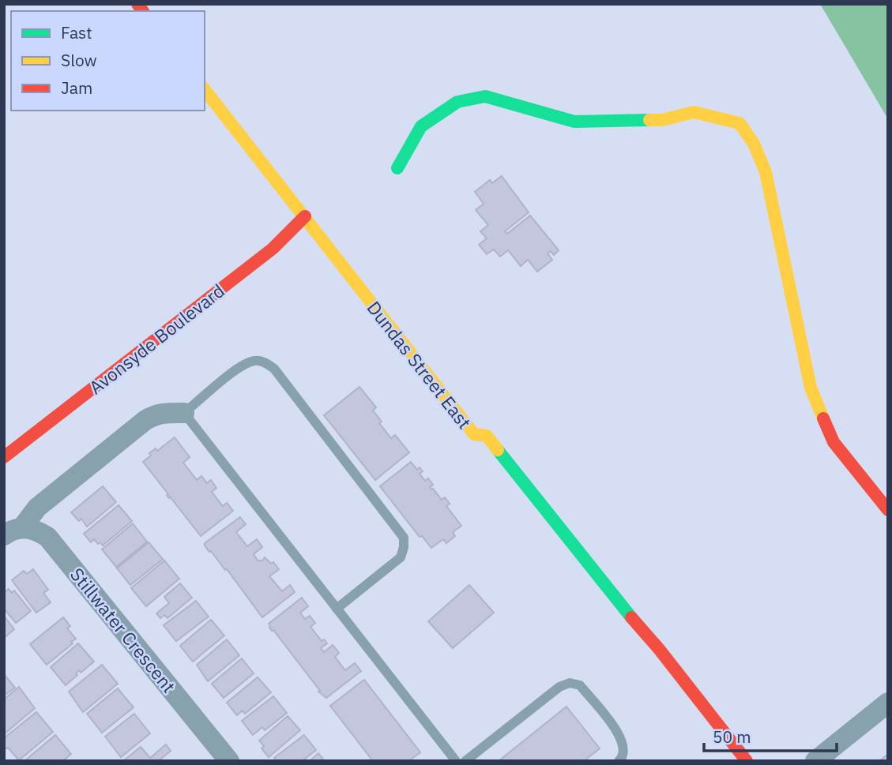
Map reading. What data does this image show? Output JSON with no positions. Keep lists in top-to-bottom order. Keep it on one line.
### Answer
{"streets":{"main road":["Avonsyde Boulevard","Dundas Street East"],"street":["Stillwater Crescent"]},"crossings":[["Avonsyde Boulevard","Dundas Street East"]],"legend":["Fast","Slow","Jam"],"scale_bar":"50 m"}
